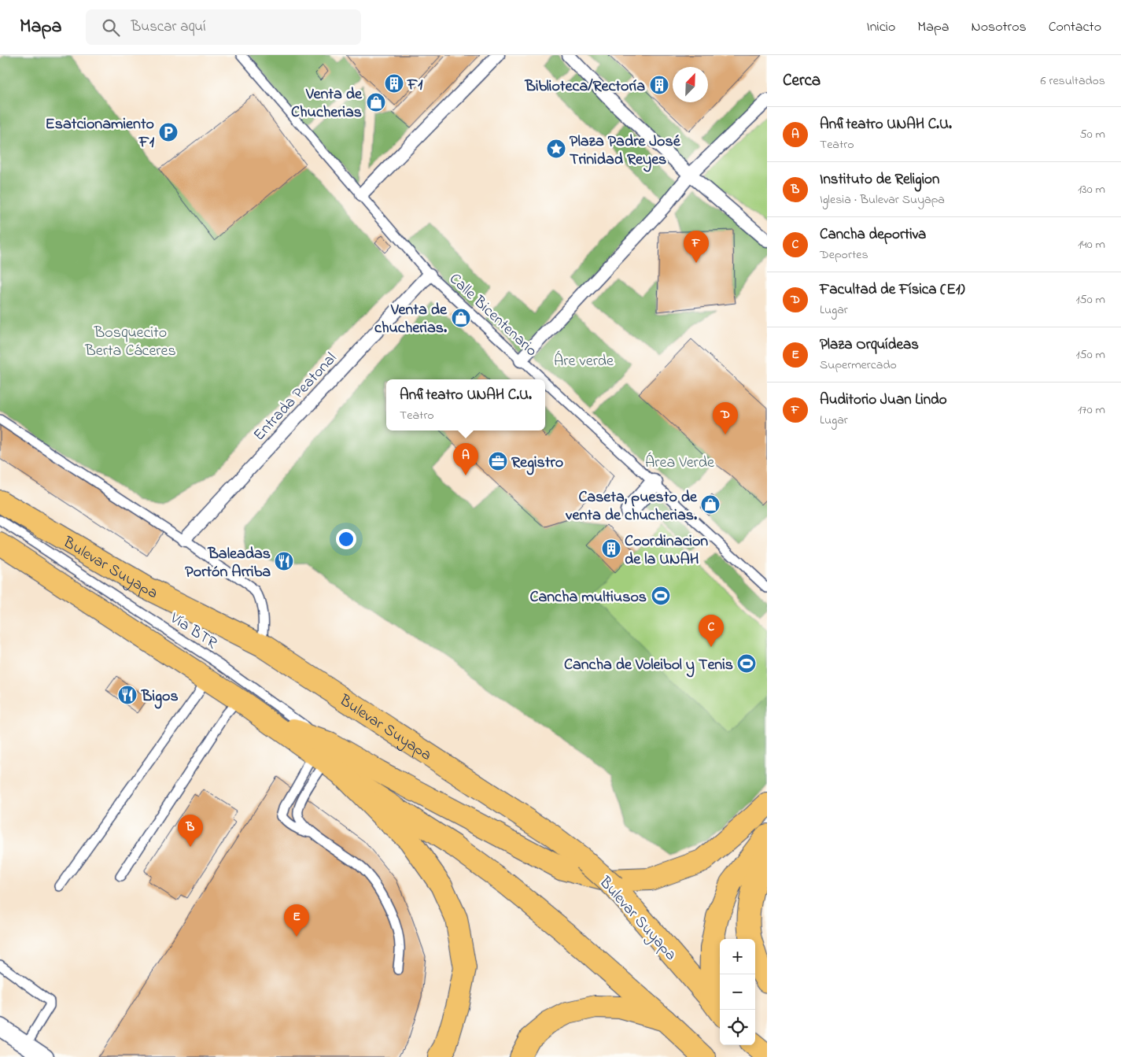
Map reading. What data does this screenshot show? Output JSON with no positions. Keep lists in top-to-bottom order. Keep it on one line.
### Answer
{"streets":{"main road":["Bulevar Suyapa"],"street":["Entrada Peatonal"],"lane":["Calle Bicentenario","Vía BTR"]},"crossings":[["Calle Bicentenario","Entrada Peatonal"]],"parks":["Bosquecito Berta Cáceres","Áre verde","Área Verde"],"places":{"building":["F1","Biblioteca/Rectoría","Coordinacion de la UNAH"],"shop":["Venta de Chucherias","Venta de chucherias.","Caseta, puesto de venta de chucherias."],"parking":["Esatcionamiento F1"],"place":["Plaza Padre José Trinidad Reyes"],"office":["Registro"],"restaurant":["Baleadas Portón Arriba","Bigos"],"sports":["Cancha multiusos","Cancha de Voleibol y Tenis"]},"north":"top right","page":{"header":"Mapa","search":"Buscar aquí","nav":["Inicio","Mapa","Nosotros","Contacto"],"heading":["Cerca","6 resultados"],"list":[{"mark":"A","name":"Anfiteatro UNAH C.U.","note":"Teatro","value":"50 m"},{"mark":"B","name":"Instituto de Religion","note":"Iglesia · Bulevar Suyapa","value":"130 m"},{"mark":"C","name":"Cancha deportiva","note":"Deportes","value":"140 m"},{"mark":"D","name":"Facultad de Física (E1)","note":"Lugar","value":"150 m"},{"mark":"E","name":"Plaza Orquídeas","note":"Supermercado","value":"150 m"},{"mark":"F","name":"Auditorio Juan Lindo","note":"Lugar","value":"170 m"}],"pins":["F","D","A","C","B","E"],"popup":["Anfiteatro UNAH C.U.","Teatro"],"map_buttons":["+","−"]}}
